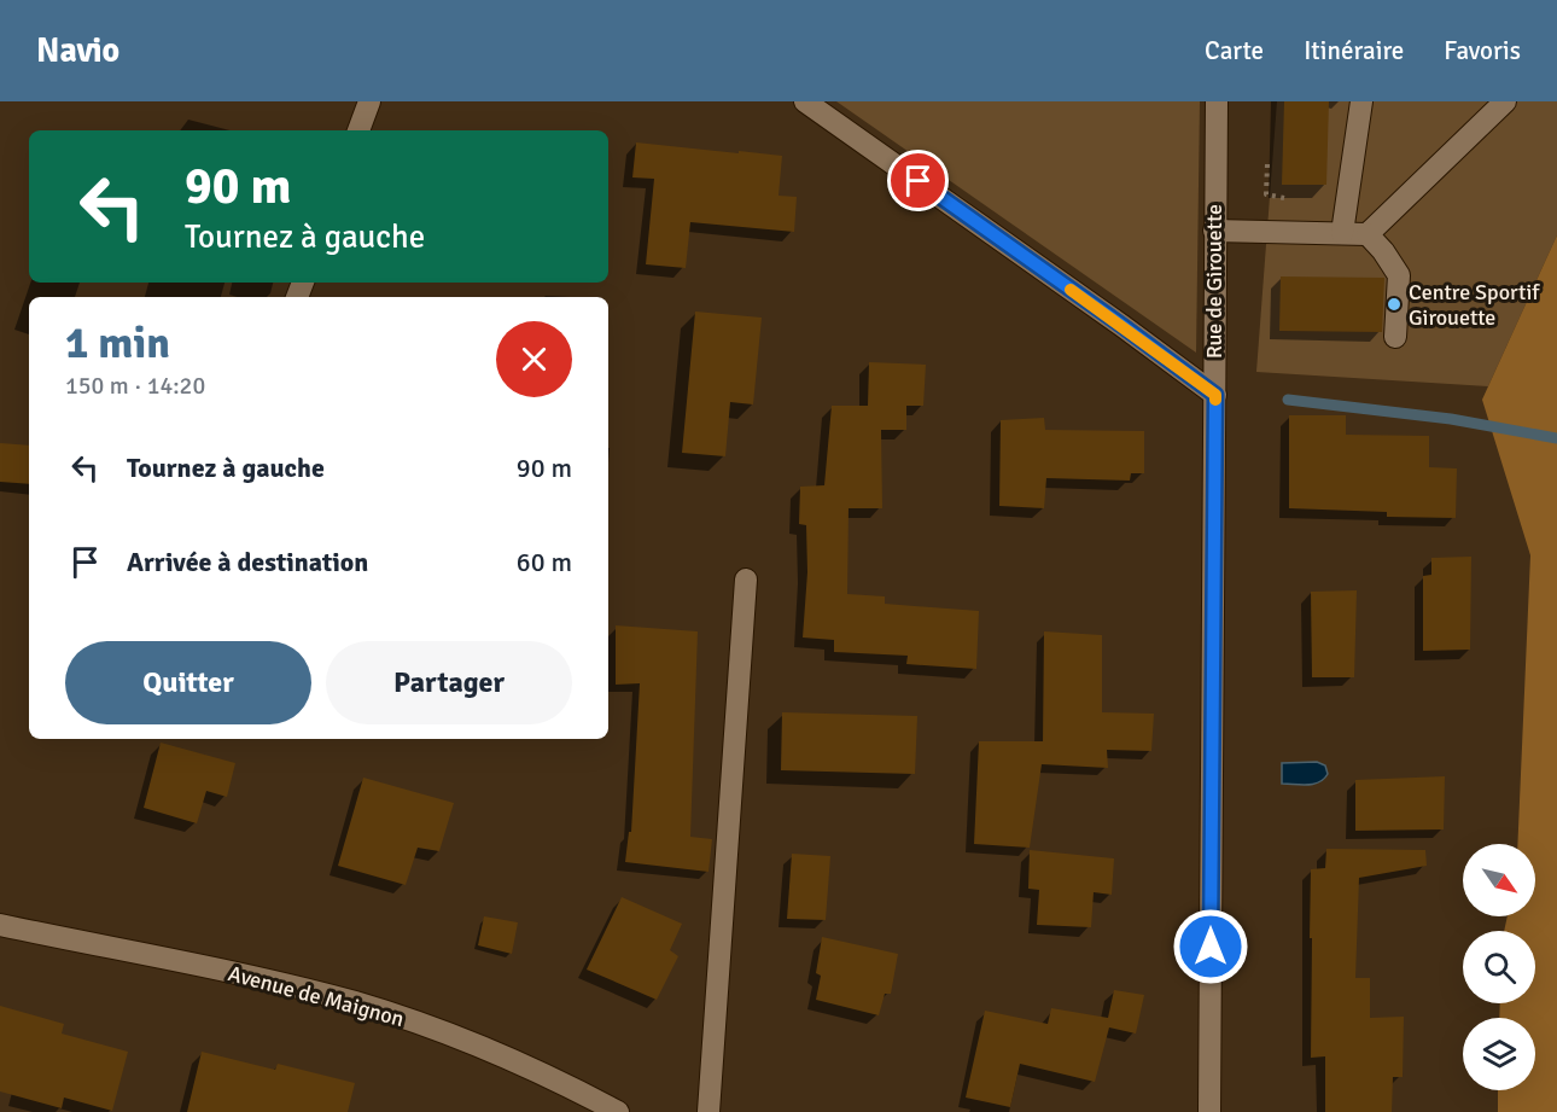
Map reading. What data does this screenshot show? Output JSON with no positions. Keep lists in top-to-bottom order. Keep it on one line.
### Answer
{"streets":{"street":["Rue de Girouette","Avenue de Maignon"]},"places":["Centre Sportif Girouette"],"north":"bottom right","page":{"header":"Navio","nav":["Carte","Itinéraire","Favoris"],"turn":["90 m","Tournez à gauche"],"heading":["1 min","150 m · 14:20"],"list":[{"name":"Tournez à gauche","value":"90 m"},{"name":"Arrivée à destination","value":"60 m"}],"buttons":["Quitter","Partager"]}}
